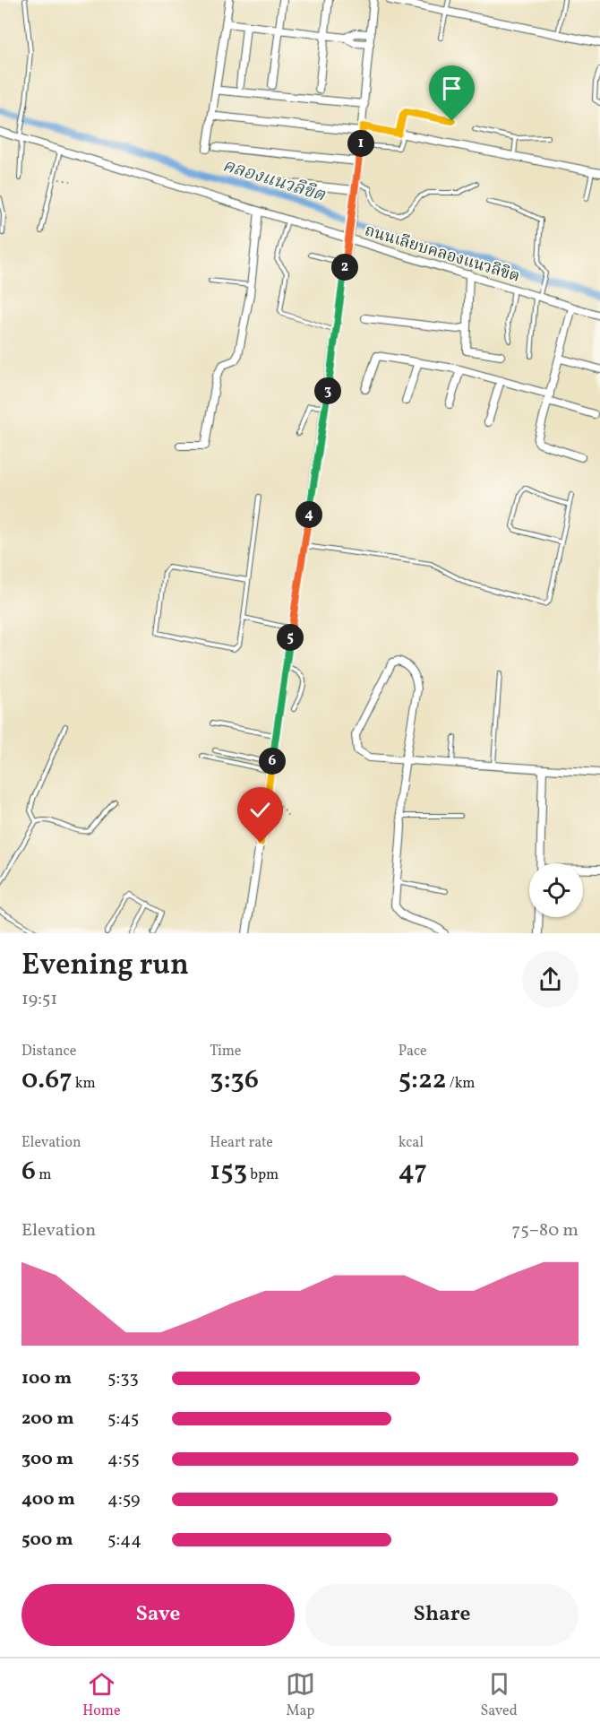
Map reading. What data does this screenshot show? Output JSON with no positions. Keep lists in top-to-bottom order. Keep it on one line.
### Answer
{"streets":{"street":["ถนนเลียบคลองแนวลิขิต"]},"water":["คลองแนวลิขิต"],"page":{"pins":["1","2","3","4","5","6"],"heading":["Evening run","19:51"],"stats":[["Distance","0.67 km"],["Time","3:36"],["Pace","5:22 /km"],["Elevation","6 m"],["Heart rate","153 bpm"],["kcal","47"]],"chart":["Elevation","75–80 m"],"list":[{"name":"100 m","note":"5:33"},{"name":"200 m","note":"5:45"},{"name":"300 m","note":"4:55"},{"name":"400 m","note":"4:59"},{"name":"500 m","note":"5:44"}],"buttons":["Save","Share"],"tabs":["Home","Map","Saved"]}}
